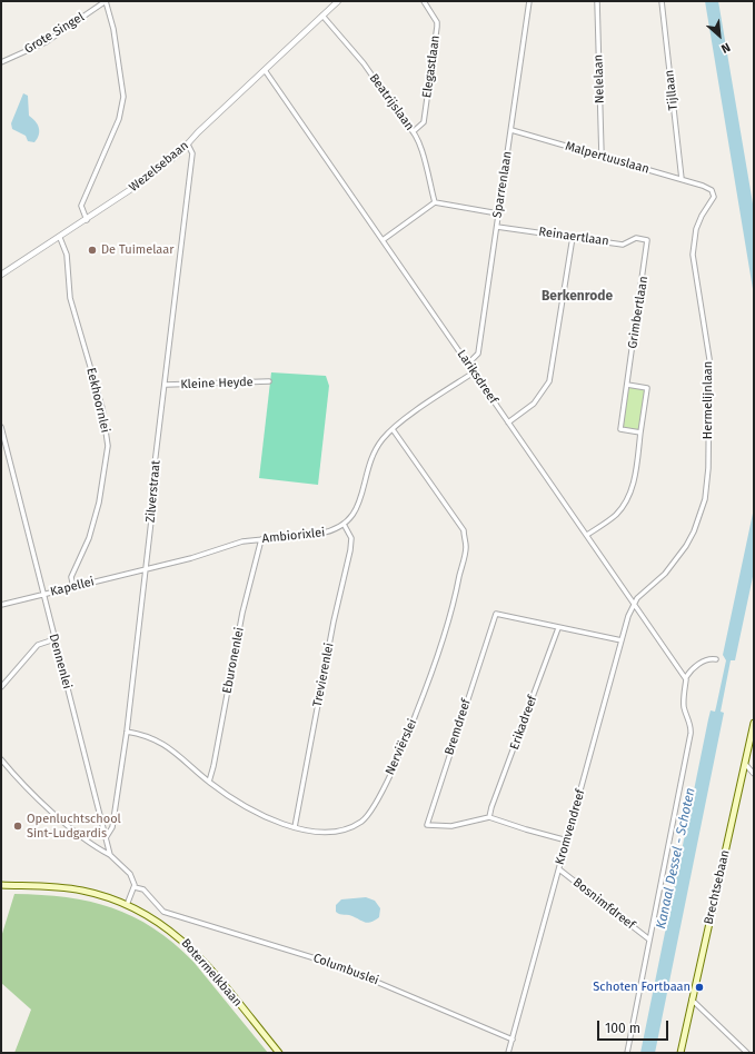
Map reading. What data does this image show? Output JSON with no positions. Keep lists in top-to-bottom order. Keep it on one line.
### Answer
{"streets":{"main road":["Brechtsebaan","Botermelkbaan"],"street":["Grote Singel","Elegastlaan","Nelelaan","Tijllaan","Beatrijslaan","Malpertuuslaan","Wezelsebaan","Sparrenlaan","Reinaertlaan","Grimbertlaan","Lariksdreef","Kleine Heyde","Eekhoornlei","Hermelijnlaan","Zilverstraat","Ambiorixlei","Kapellei","Eburonenlei","Dennenlei","Trevierenlei","Erikadreef","Bremdreef","Nerviërslei","Kromvendreef","Bosnimfdreef","Columbuslei"]},"crossings":[["Elegastlaan","Beatrijslaan"],["Nelelaan","Malpertuuslaan"],["Tijllaan","Malpertuuslaan"],["Beatrijslaan","Wezelsebaan"],["Malpertuuslaan","Sparrenlaan"],["Malpertuuslaan","Hermelijnlaan"],["Wezelsebaan","Lariksdreef"],["Wezelsebaan","Eekhoornlei"],["Wezelsebaan","Zilverstraat"],["Sparrenlaan","Reinaertlaan"],["Sparrenlaan","Lariksdreef"],["Reinaertlaan","Grimbertlaan"],["Lariksdreef","Hermelijnlaan"],["Lariksdreef","Kromvendreef"],["Lariksdreef","Bosnimfdreef"],["Kleine Heyde","Zilverstraat"],["Eekhoornlei","Kapellei"],["Hermelijnlaan","Kromvendreef"],["Zilverstraat","Ambiorixlei"],["Zilverstraat","Kapellei"],["Zilverstraat","Dennenlei"],["Zilverstraat","Nerviërslei"],["Ambiorixlei","Kapellei"],["Ambiorixlei","Eburonenlei"],["Ambiorixlei","Trevierenlei"],["Kapellei","Dennenlei"],["Eburonenlei","Nerviërslei"],["Trevierenlei","Nerviërslei"],["Erikadreef","Bremdreef"],["Bremdreef","Kromvendreef"],["Kromvendreef","Bosnimfdreef"],["Kromvendreef","Columbuslei"]],"districts":["Berkenrode"],"water":["Kanaal Dessel - Schoten"],"places":["De Tuimelaar","Openluchtschool Sint-Ludgardis","Schoten Fortbaan"],"scale_bar":"100 m","north":"bottom right"}
